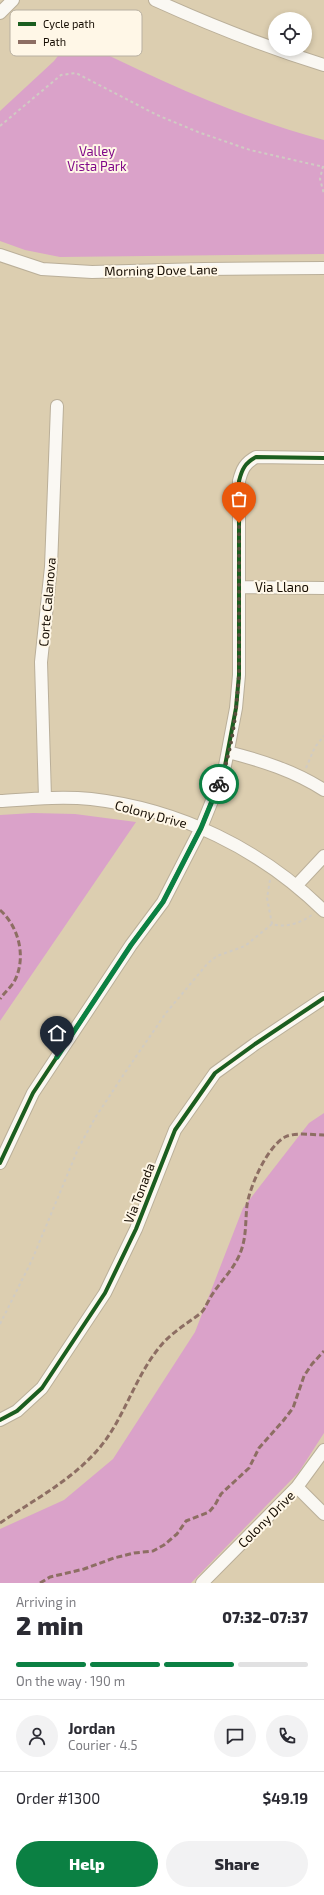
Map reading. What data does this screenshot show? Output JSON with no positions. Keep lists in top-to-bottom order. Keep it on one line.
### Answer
{"streets":{"street":["Morning Dove Lane","Via Llano","Corte Calanova","Colony Drive","Via Tonada"]},"crossings":[["Corte Calanova","Colony Drive"]],"parks":["Valley Vista Park"],"legend":["Cycle path","Path"],"page":{"heading":["2 min","Arriving in","07:32–07:37"],"panel":["Jordan","Courier · 4.5","Order #1300","$49.19"],"bar":"On the way · 190 m","buttons":["Help","Share"]}}
